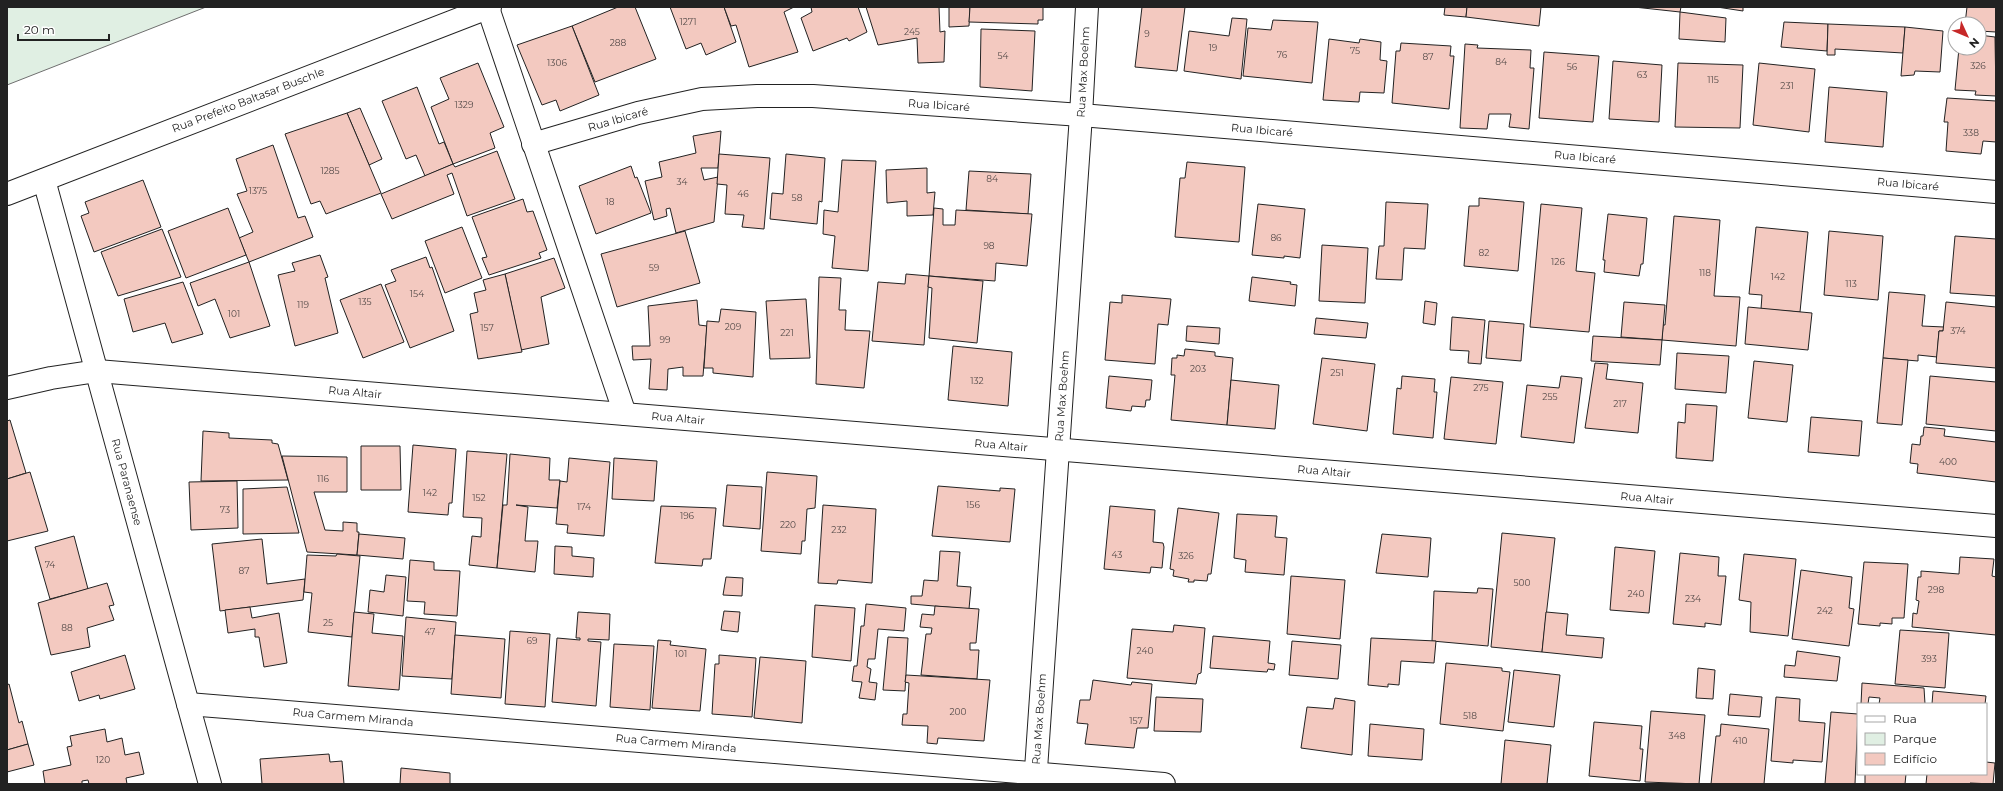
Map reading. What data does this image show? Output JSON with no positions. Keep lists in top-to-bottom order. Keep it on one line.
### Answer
{"streets":{"street":["Rua Max Boehm","Rua Prefeito Baltasar Buschle","Rua Ibicaré","Rua Altair","Rua Paranaense","Rua Carmem Miranda"]},"crossings":[["Rua Max Boehm","Rua Ibicaré"],["Rua Max Boehm","Rua Altair"],["Rua Max Boehm","Rua Carmem Miranda"],["Rua Prefeito Baltasar Buschle","Rua Paranaense"],["Rua Altair","Rua Paranaense"],["Rua Paranaense","Rua Carmem Miranda"]],"house_numbers":["1271","245","9","288","19","75","76","54","87","84","1306","326","56","63","115","231","1329","338","1285","84","34","1375","46","58","18","86","98","82","126","59","118","142","113","154","135","119","101","209","157","374","221","99","203","251","132","275","255","217","400","116","142","152","156","174","73","196","220","232","43","326","74","87","500","298","240","234","242","25","88","47","69","240","101","393","200","518","157","348","410","120"],"legend":["Rua","Parque","Edifício"],"scale_bar":"20 m","north":"bottom right"}
